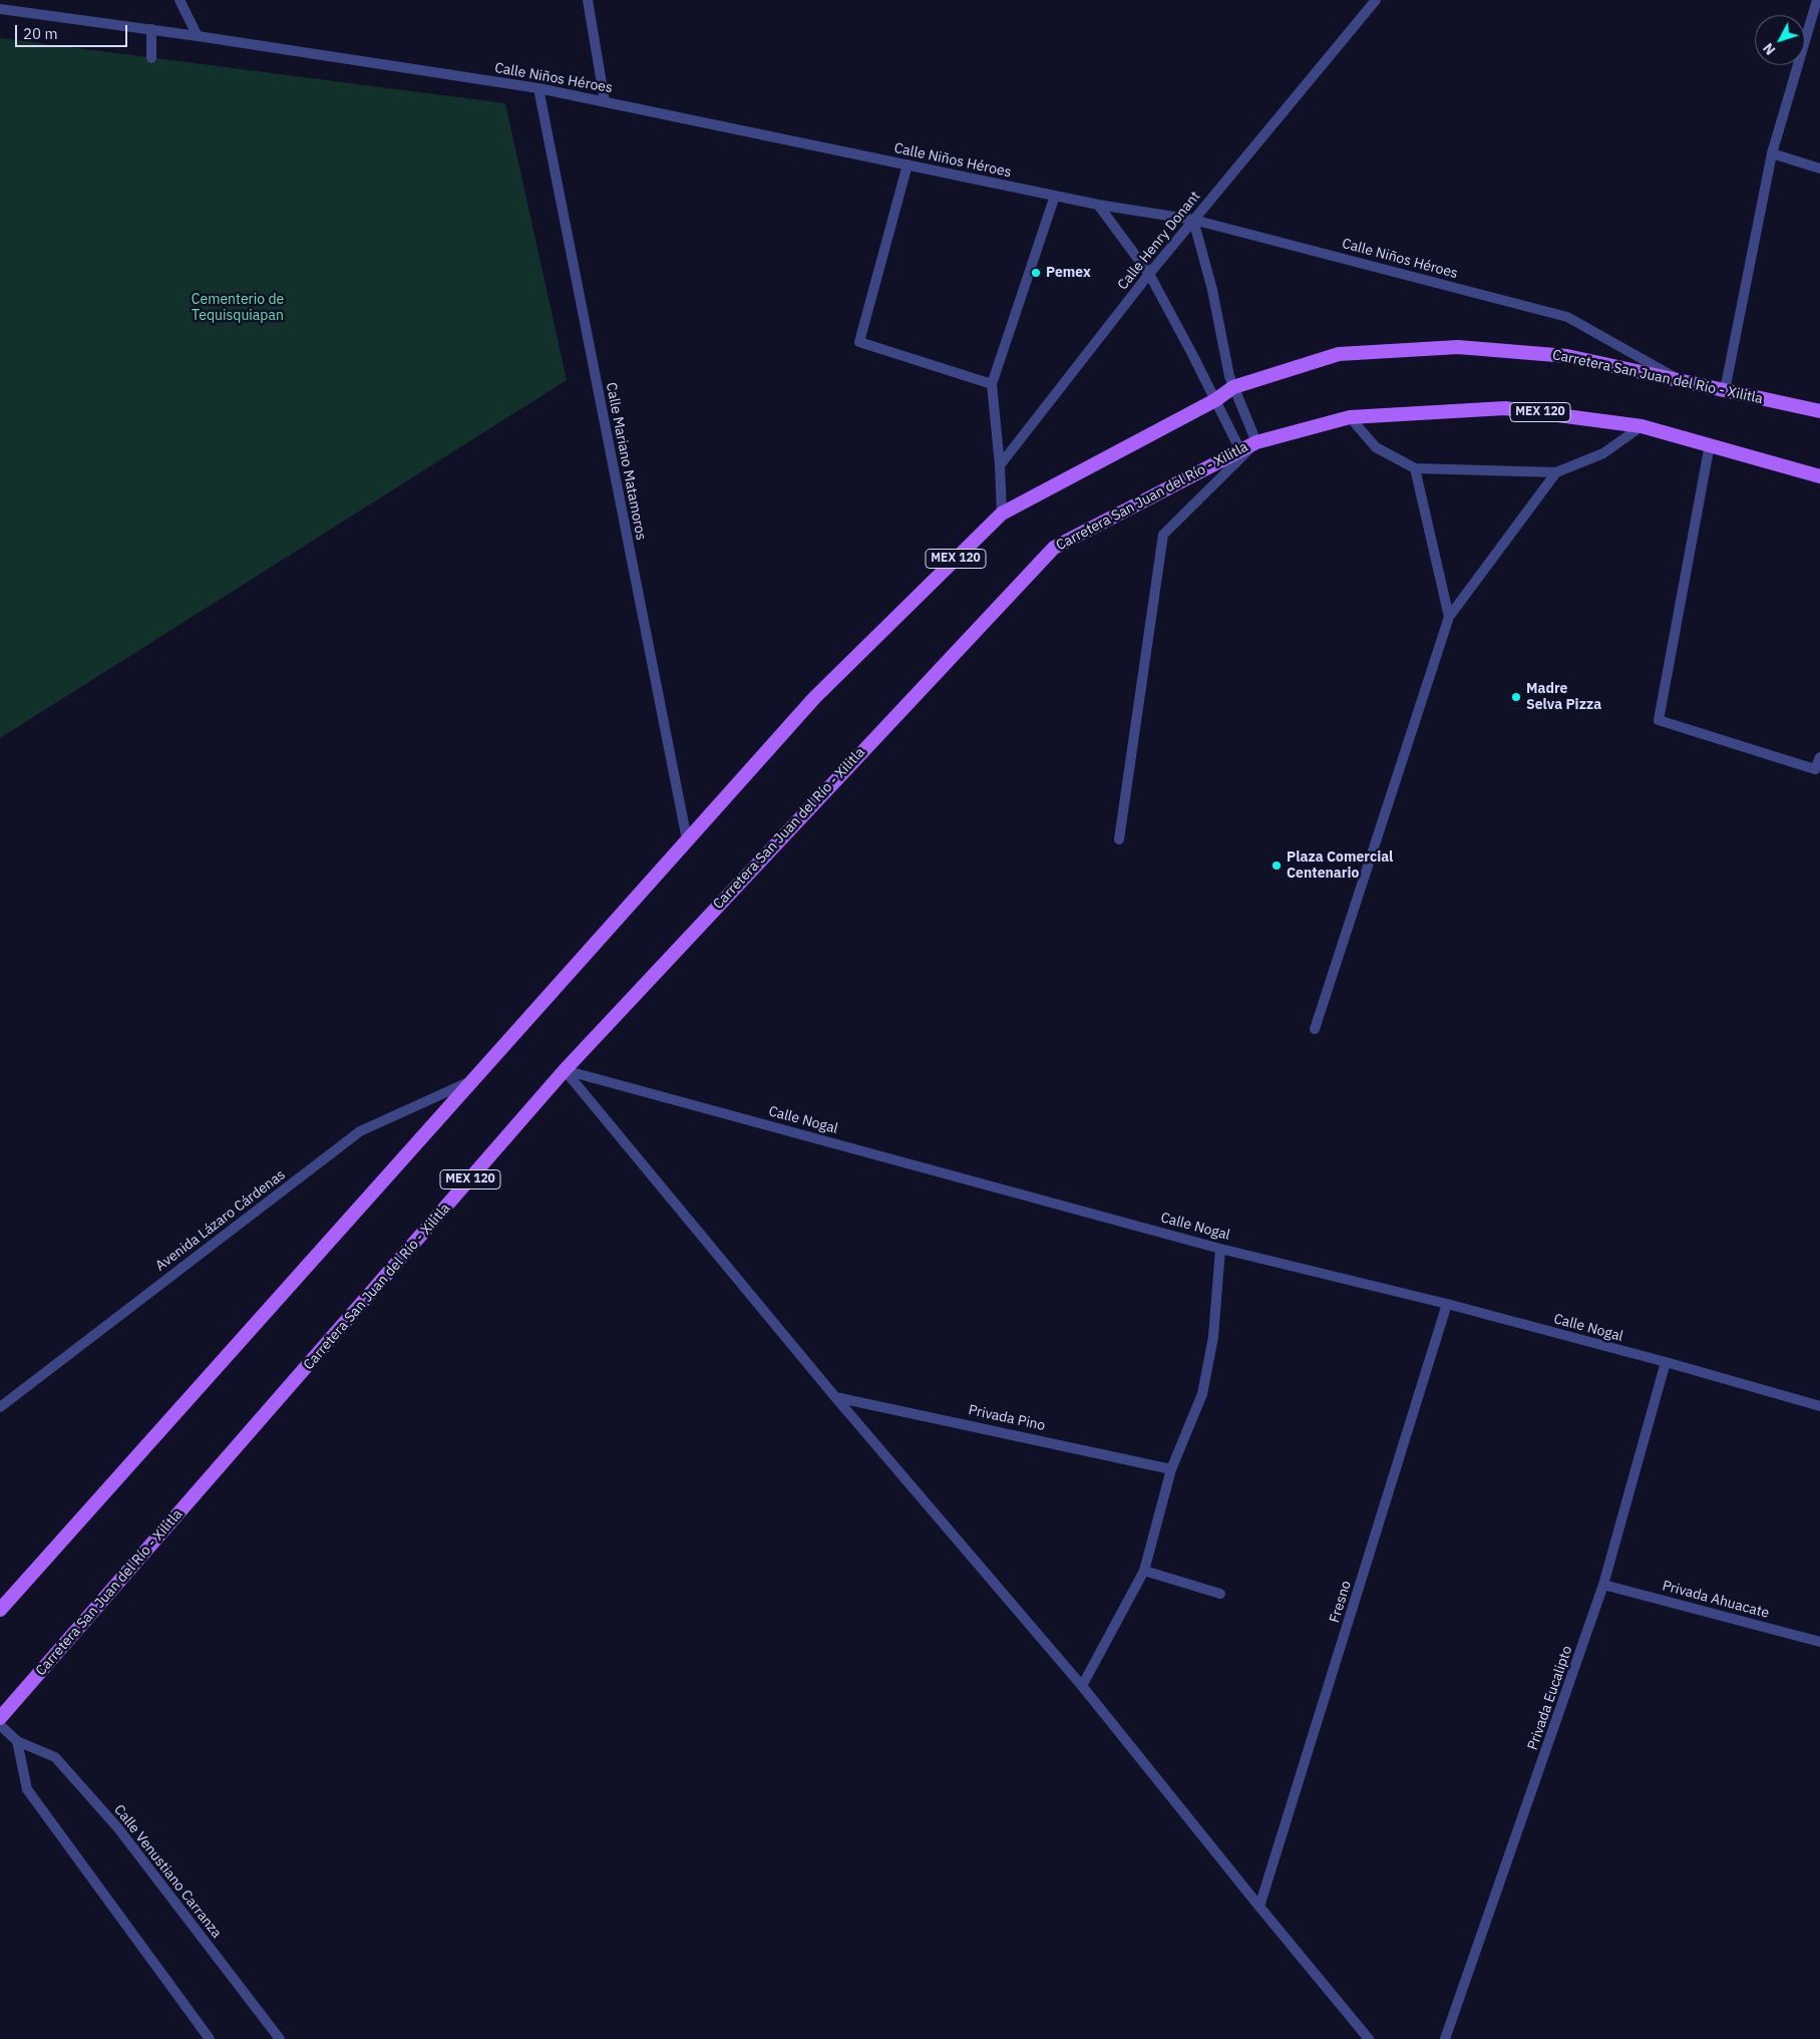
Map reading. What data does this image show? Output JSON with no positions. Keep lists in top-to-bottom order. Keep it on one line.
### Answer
{"streets":{"main road":["Carretera San Juan del Río - Xilitla","MEX 120"],"street":["Calle Niños Héroes","Calle Henry Donant","Calle Mariano Matamoros","Calle Nogal","Avenida Lázaro Cárdenas","Privada Pino","Privada Ahuacate","Fresno","Privada Eucalipto","Calle Venustiano Carranza"]},"crossings":[["Calle Niños Héroes","Calle Henry Donant"],["Calle Niños Héroes","Carretera San Juan del Río - Xilitla"],["Calle Niños Héroes","Calle Mariano Matamoros"],["Carretera San Juan del Río - Xilitla","Calle Mariano Matamoros"],["Carretera San Juan del Río - Xilitla","Calle Nogal"],["Carretera San Juan del Río - Xilitla","Avenida Lázaro Cárdenas"],["Calle Nogal","Fresno"],["Calle Nogal","Privada Eucalipto"],["Privada Ahuacate","Privada Eucalipto"]],"parks":["Cementerio de Tequisquiapan"],"places":["Pemex","Madre Selva Pizza","Plaza Comercial Centenario"],"scale_bar":"20 m","north":"bottom left"}
